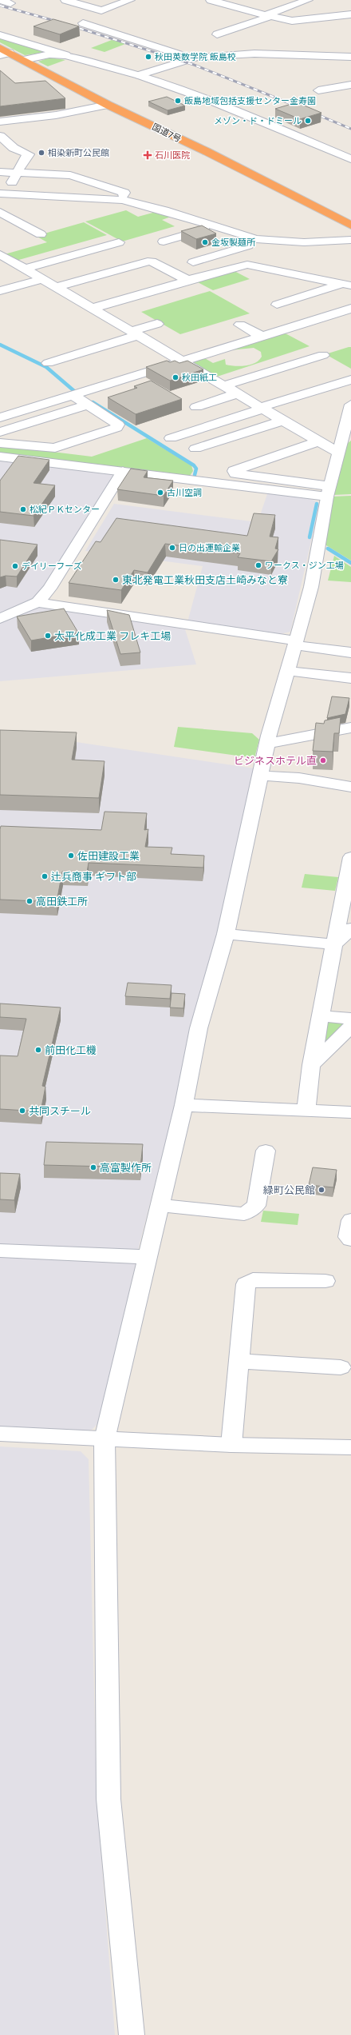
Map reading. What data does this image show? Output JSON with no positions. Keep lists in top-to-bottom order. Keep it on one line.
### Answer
{"streets":{"highway":["国道7号"]},"places":{"other":["秋田英数学院 飯島校","飯島地域包括支援センター金寿園","メゾン・ド・ドミール","相染新町公民館","金坂製麺所","秋田紙工","古川空調","松紀ＰＫセンター","日の出運輸企業","ワークス・ジン工場","デイリーフーズ","東北発電工業秋田支店土崎みなと寮","太平化成工業 フレキ工場","ビジネスホテル直","佐田建設工業","辻兵商事 ギフト部","高田鉄工所","前田化工機","共同スチール","高富製作所","緑町公民館"],"health":["石川医院"]}}
